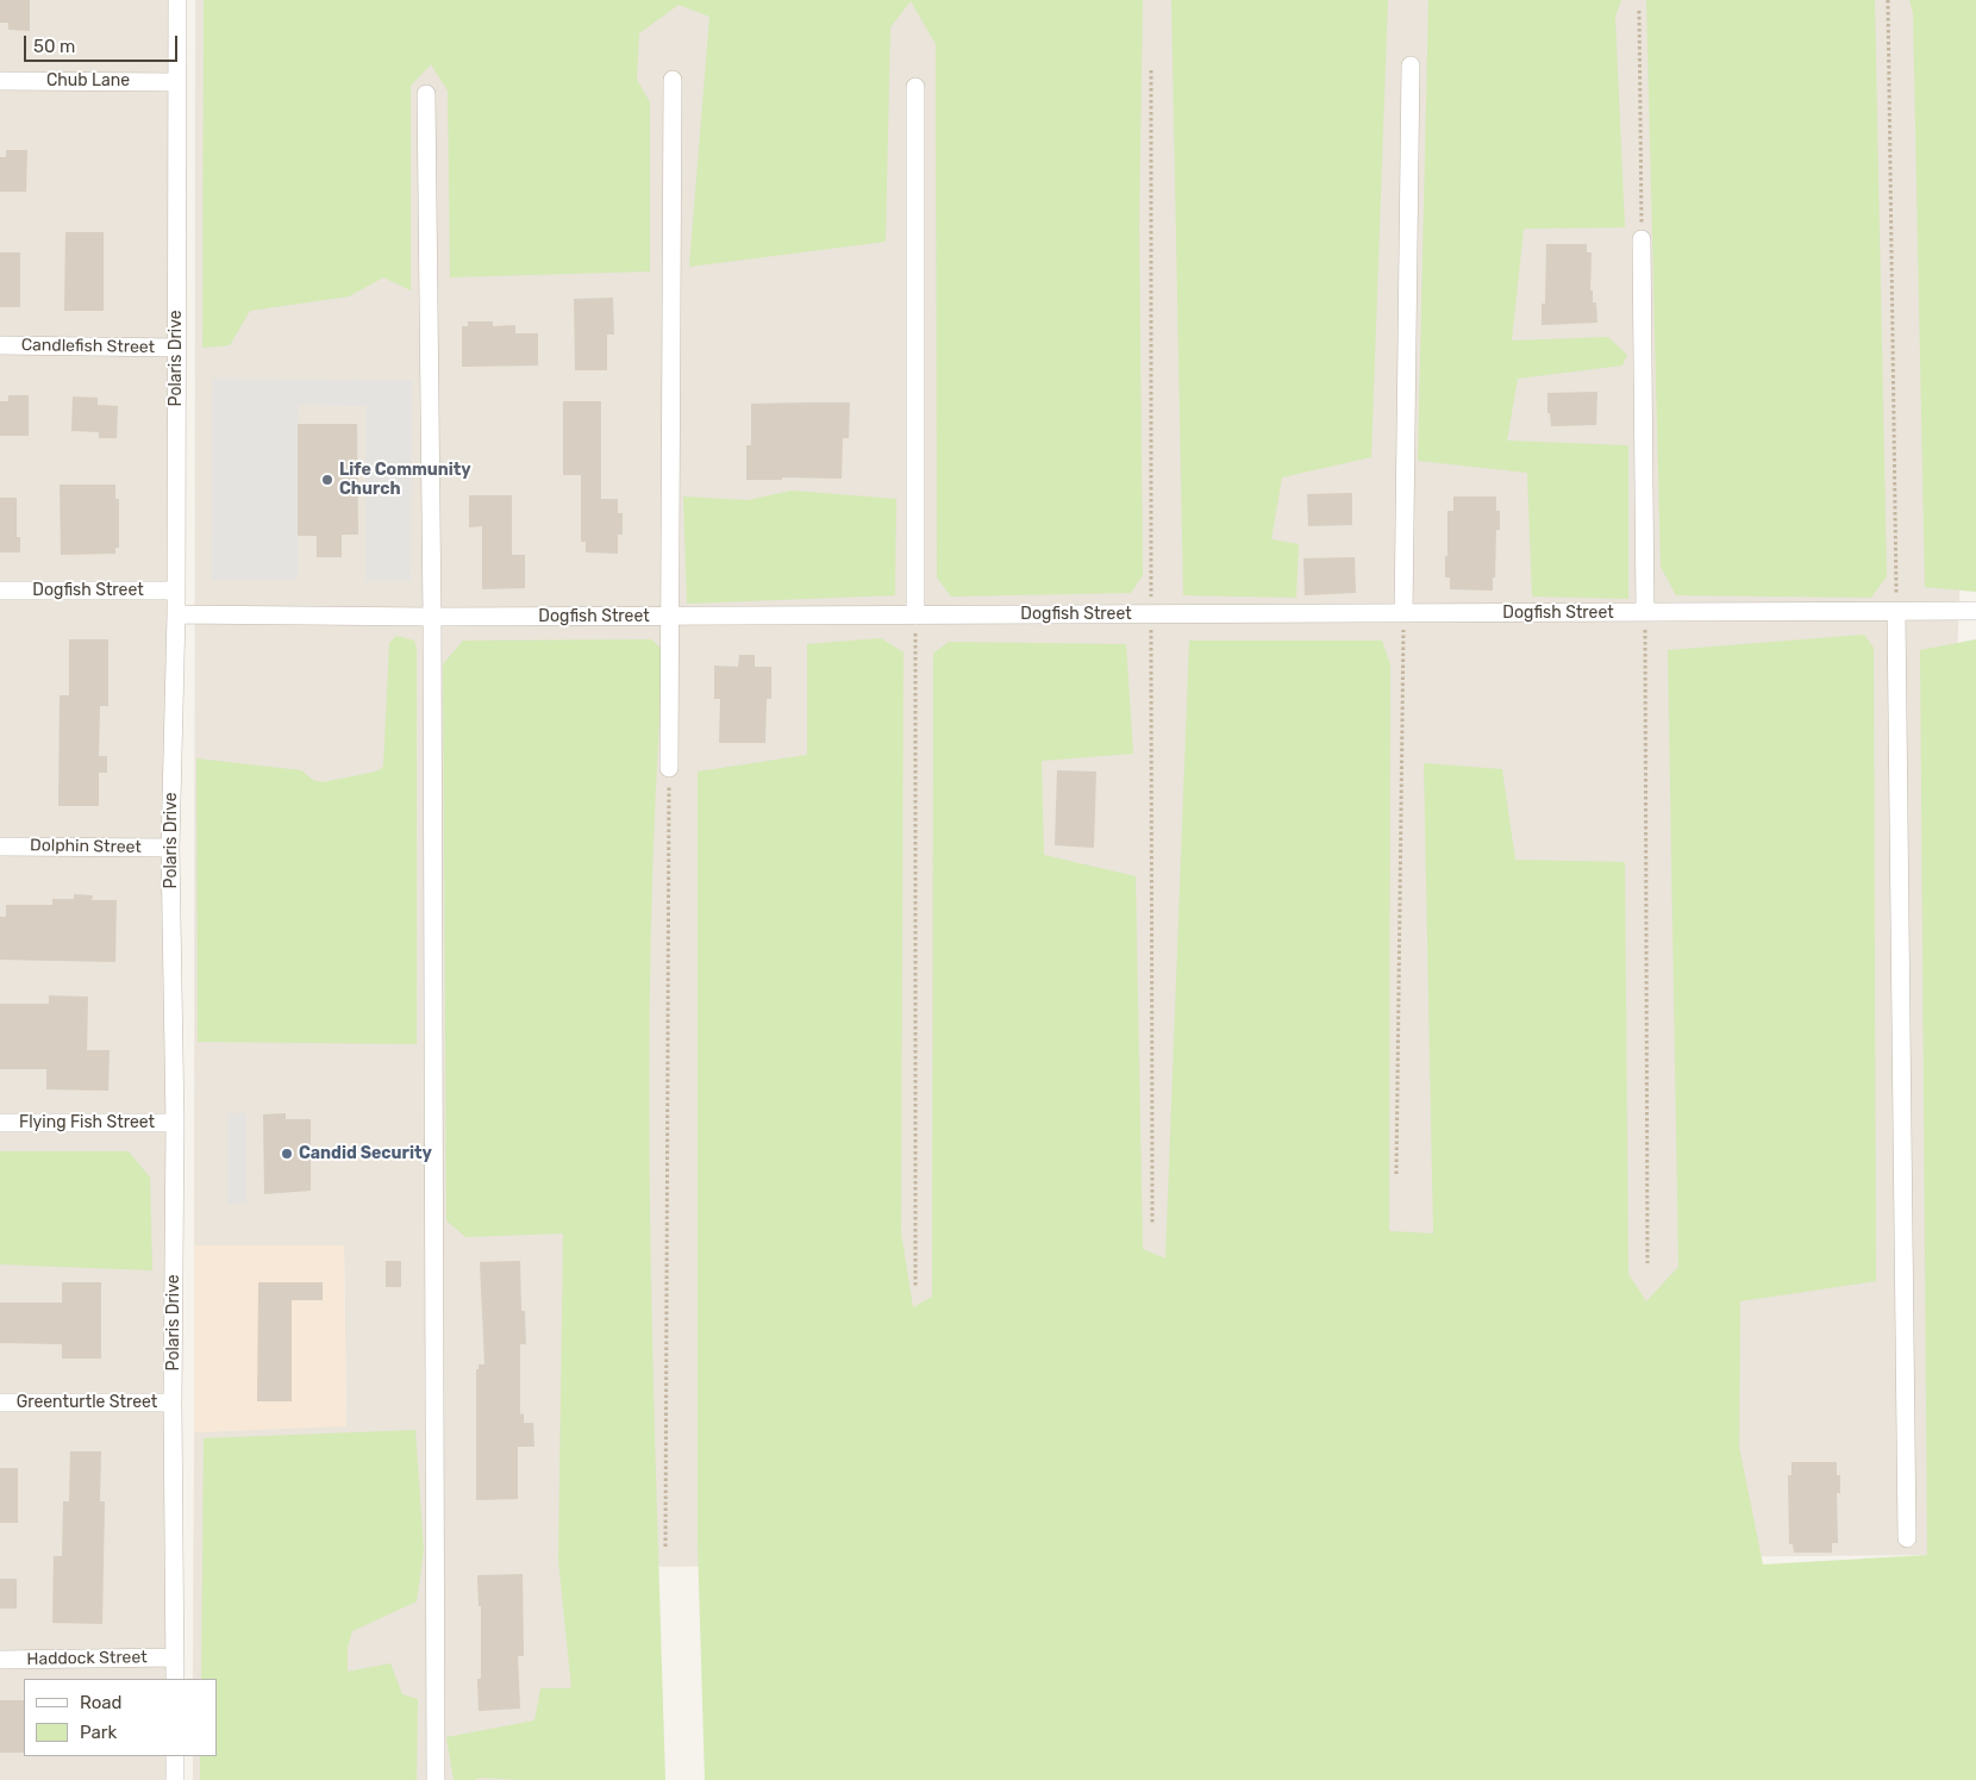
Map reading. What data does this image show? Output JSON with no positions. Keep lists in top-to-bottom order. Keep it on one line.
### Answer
{"streets":{"street":["Chub Lane","Candlefish Street","Polaris Drive","Dogfish Street","Dolphin Street","Flying Fish Street","Greenturtle Street","Haddock Street"]},"crossings":[["Chub Lane","Polaris Drive"],["Candlefish Street","Polaris Drive"],["Polaris Drive","Dogfish Street"],["Polaris Drive","Dolphin Street"],["Polaris Drive","Flying Fish Street"],["Polaris Drive","Greenturtle Street"],["Polaris Drive","Haddock Street"]],"places":["Life Community Church","Candid Security"],"legend":["Road","Park"],"scale_bar":"50 m"}
